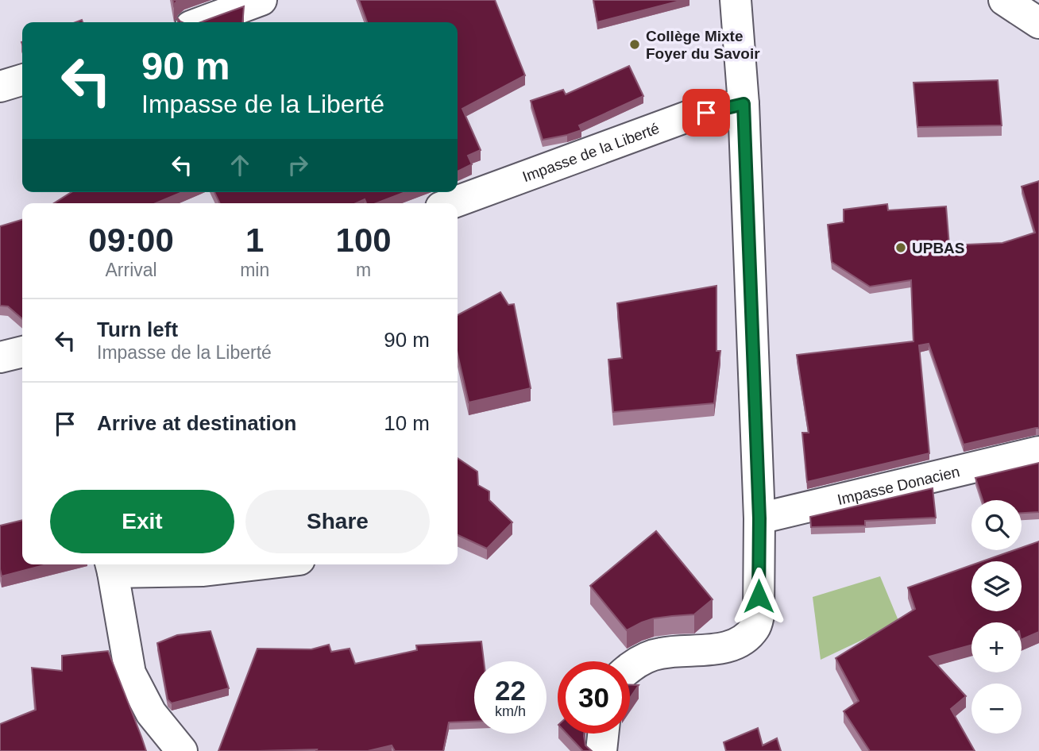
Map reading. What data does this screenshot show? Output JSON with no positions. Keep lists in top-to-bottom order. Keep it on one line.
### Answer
{"streets":{"street":["Impasse de la Liberté","Impasse Donacien"]},"places":["Collège Mixte Foyer du Savoir","UPBAS"],"page":{"turn":["90 m","Impasse de la Liberté"],"eta":["09:00","Arrival","1","min","100","m"],"list":[{"name":"Turn left","note":"Impasse de la Liberté","value":"90 m"},{"name":"Arrive at destination","value":"10 m"}],"buttons":["Exit","Share"],"map_buttons":["+","−"],"speed":"22 km/h","limit":"30"}}
